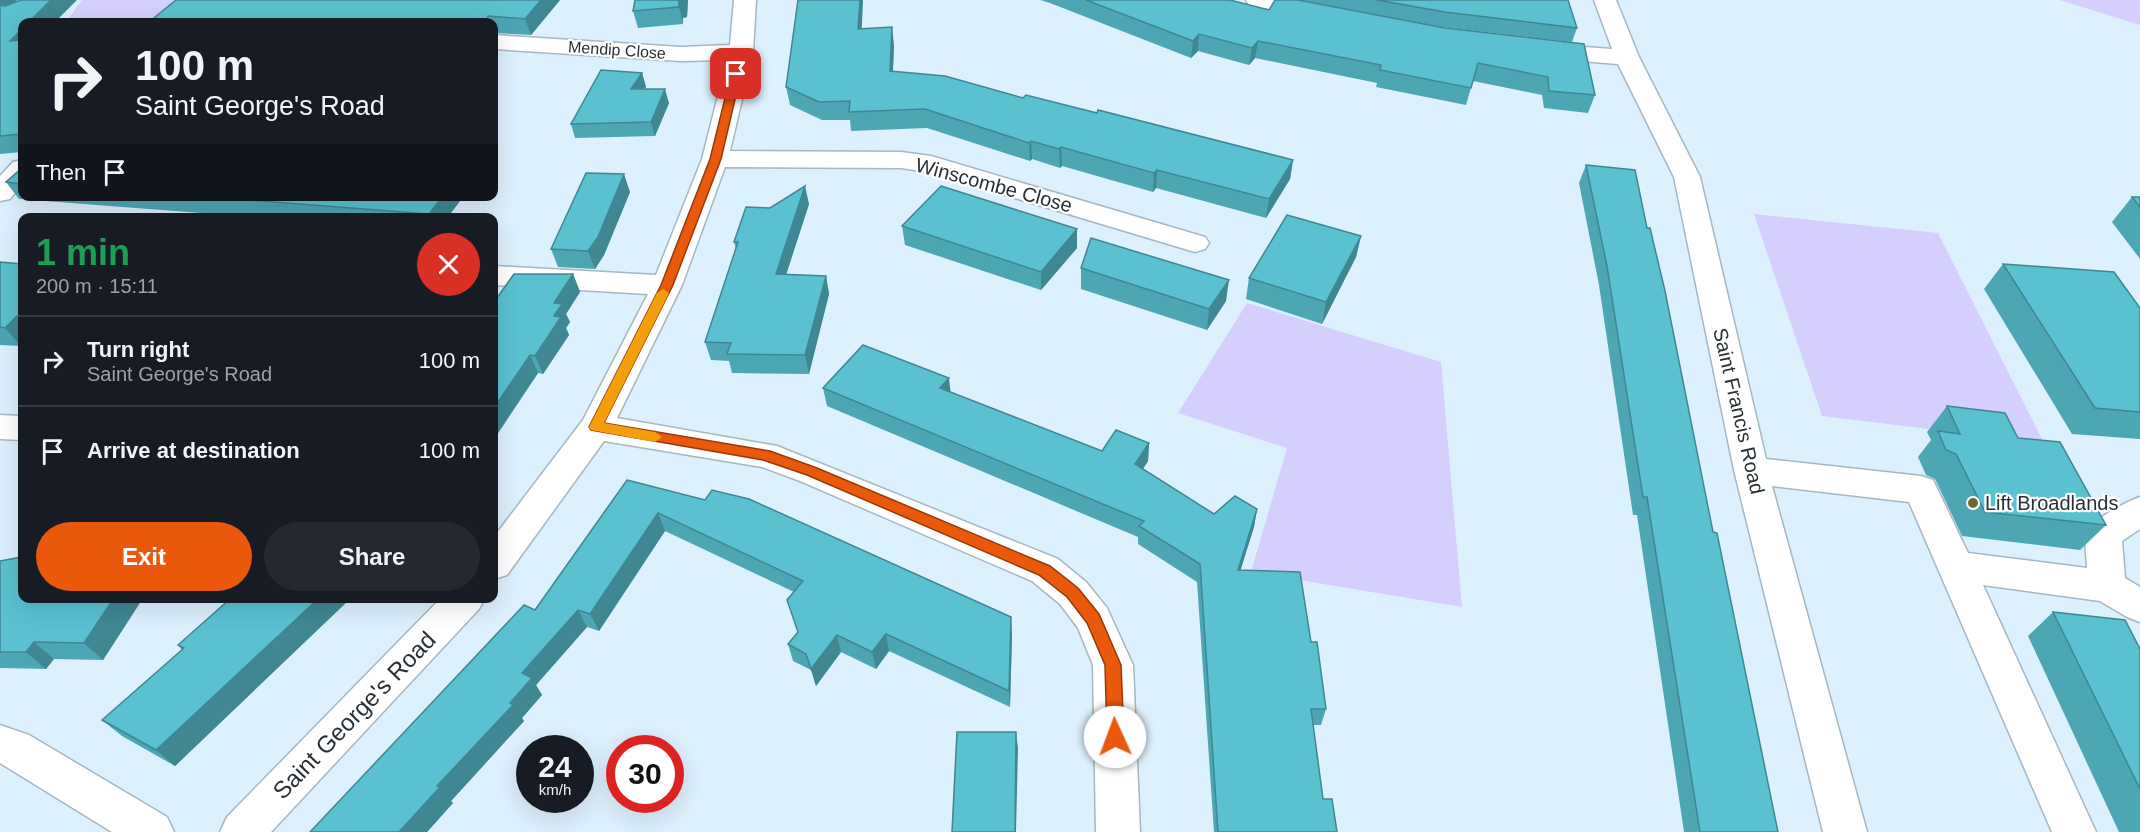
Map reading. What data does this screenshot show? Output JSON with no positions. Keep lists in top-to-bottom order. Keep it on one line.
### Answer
{"streets":{"street":["Mendip Close","Winscombe Close","Saint Francis Road","Saint George's Road"]},"places":["Lift Broadlands"],"page":{"turn":["100 m","Saint George's Road"],"then":"Then","heading":["1 min","200 m · 15:11"],"list":[{"name":"Turn right","note":"Saint George's Road","value":"100 m"},{"name":"Arrive at destination","value":"100 m"}],"buttons":["Exit","Share"],"speed":"24 km/h","limit":"30"}}
